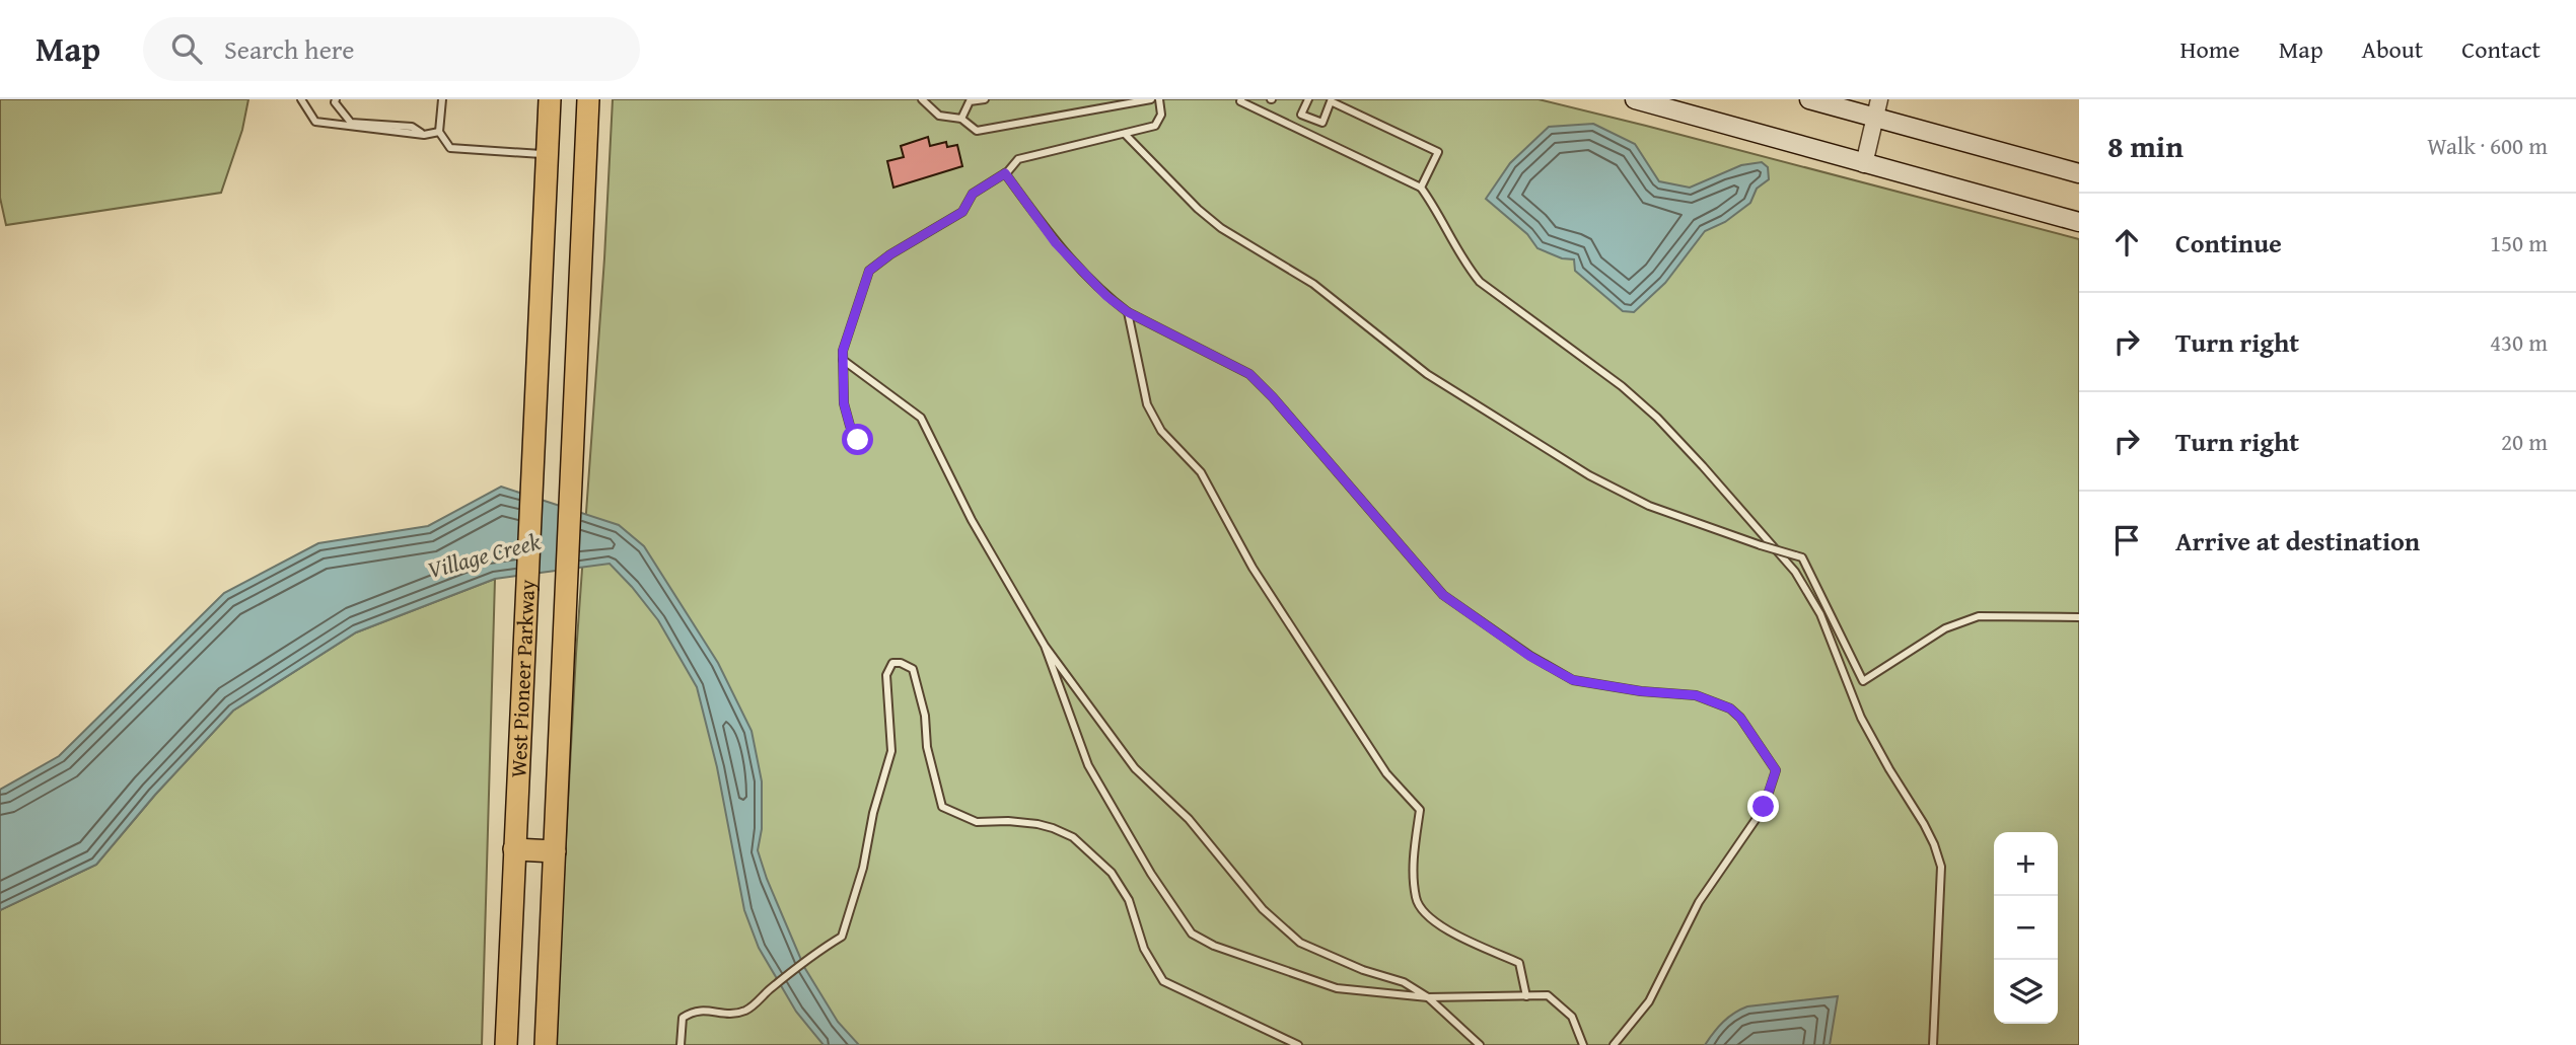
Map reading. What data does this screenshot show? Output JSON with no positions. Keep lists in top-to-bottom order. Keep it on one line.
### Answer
{"streets":{"main road":["West Pioneer Parkway"]},"water":["Village Creek"],"page":{"header":"Map","search":"Search here","nav":["Home","Map","About","Contact"],"heading":["8 min","Walk · 600 m"],"list":[["Continue","150 m"],["Turn right","430 m"],["Turn right","20 m"],"Arrive at destination"],"map_buttons":["+","−"]}}
